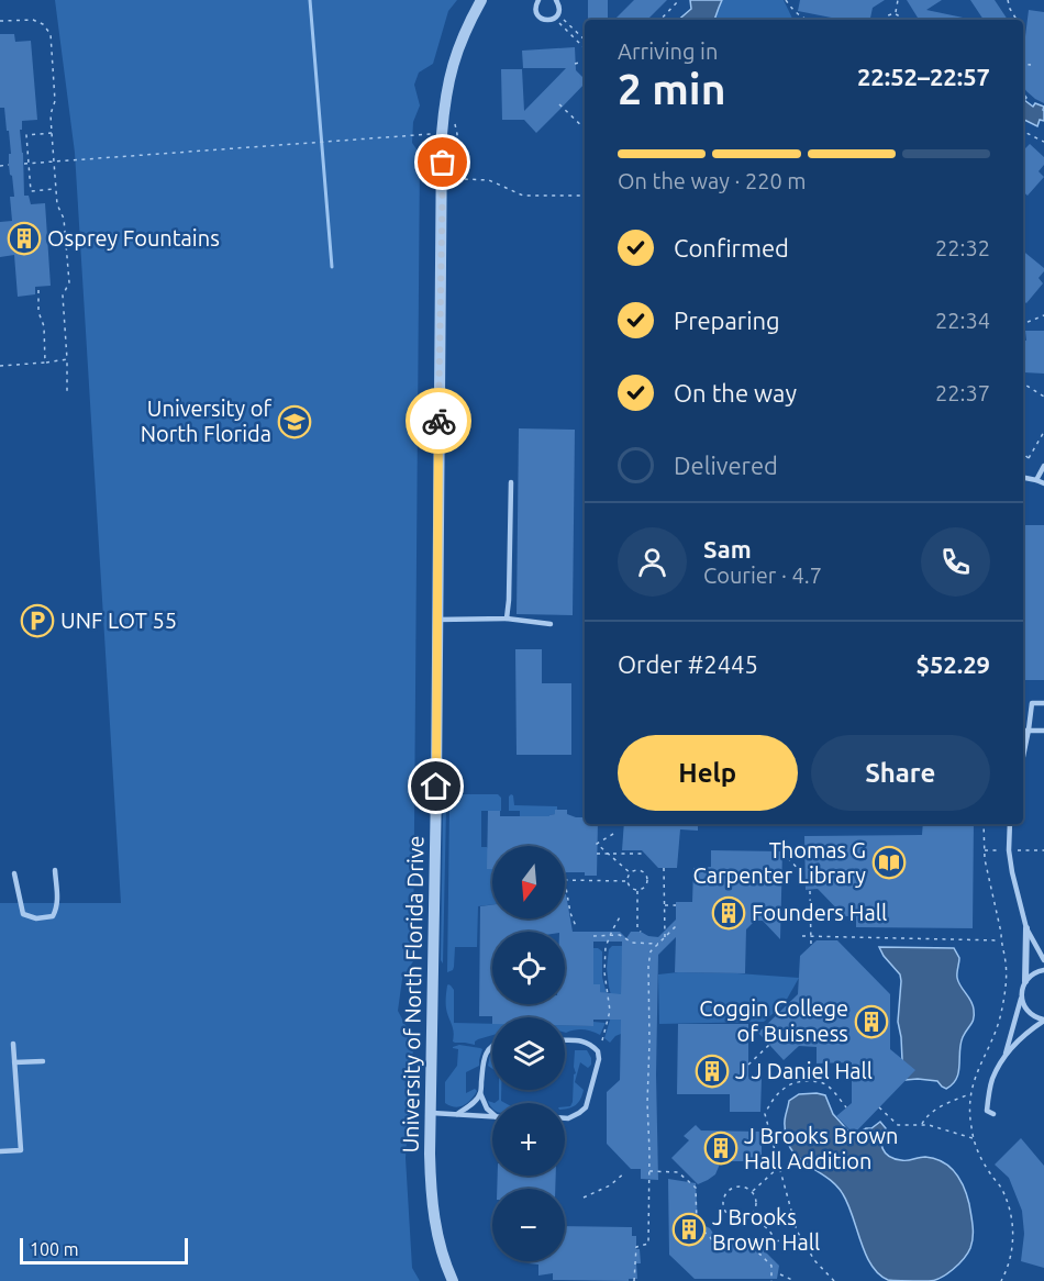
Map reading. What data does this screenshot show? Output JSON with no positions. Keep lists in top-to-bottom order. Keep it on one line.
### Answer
{"streets":{"street":["University of North Florida Drive"]},"places":{"building":["Osprey Fountains","Founders Hall","Coggin College of Buisness","J J Daniel Hall","J Brooks Brown Hall Addition","J Brooks Brown Hall"],"school or university":["University of North Florida"],"parking":["UNF LOT 55"],"library":["Thomas G Carpenter Library"]},"scale_bar":"100 m","north":"bottom","page":{"heading":["2 min","Arriving in","22:52–22:57"],"panel":["Sam","Courier · 4.7","Order #2445","$52.29"],"bar":"On the way · 220 m","list":[["Confirmed","22:32"],["Preparing","22:34"],["On the way","22:37"],"Delivered"],"buttons":["Help","Share"],"map_buttons":["+","−"],"scale":"100 m"}}
